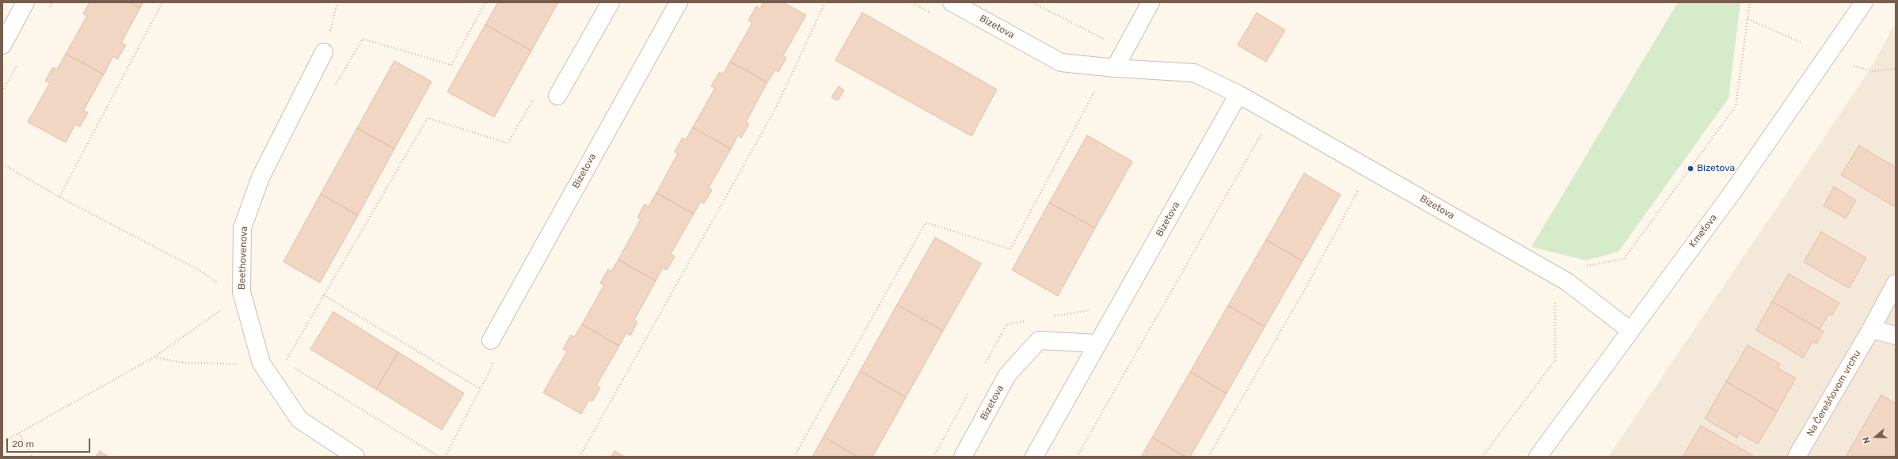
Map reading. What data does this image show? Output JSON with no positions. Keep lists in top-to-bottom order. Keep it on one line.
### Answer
{"streets":{"street":["Bizetova","Kmeťova","Beethovenova","Na Čerešňovom vrchu"]},"crossings":[["Bizetova","Kmeťova"]],"places":["Bizetova"],"scale_bar":"20 m","north":"left"}
